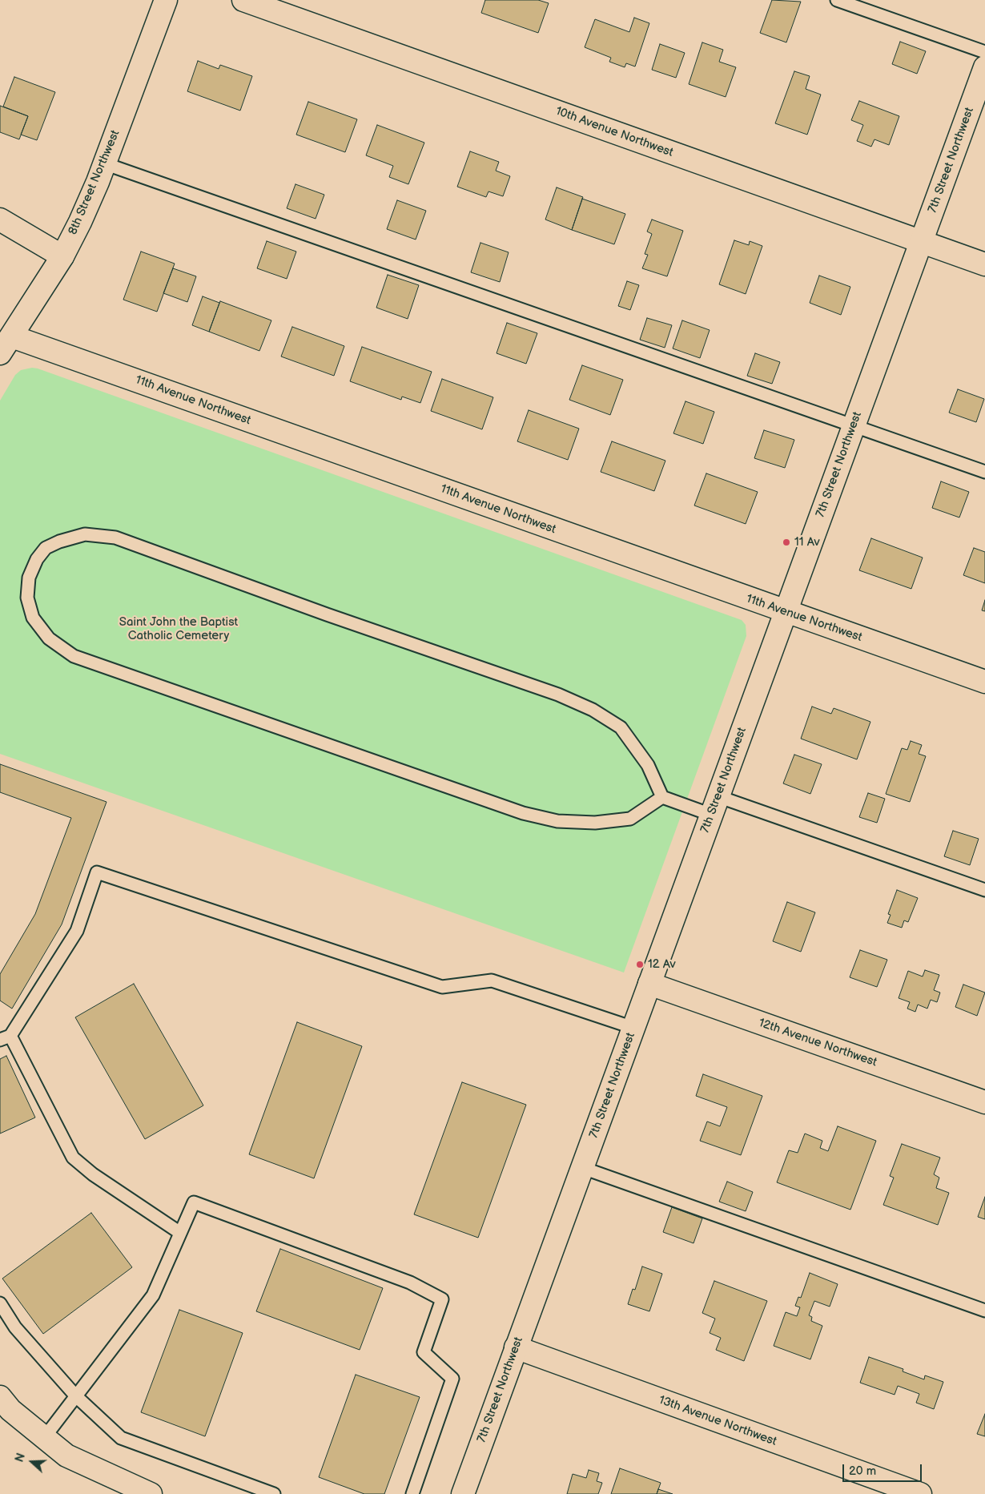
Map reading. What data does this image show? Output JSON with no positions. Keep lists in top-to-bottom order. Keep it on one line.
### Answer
{"streets":{"street":["10th Avenue Northwest","7th Street Northwest","8th Street Northwest","11th Avenue Northwest","12th Avenue Northwest","13th Avenue Northwest"]},"crossings":[["10th Avenue Northwest","7th Street Northwest"],["7th Street Northwest","11th Avenue Northwest"],["7th Street Northwest","12th Avenue Northwest"],["7th Street Northwest","13th Avenue Northwest"],["8th Street Northwest","11th Avenue Northwest"]],"parks":["Saint John the Baptist Catholic Cemetery"],"places":["11 Av","12 Av"],"scale_bar":"20 m","north":"left"}
